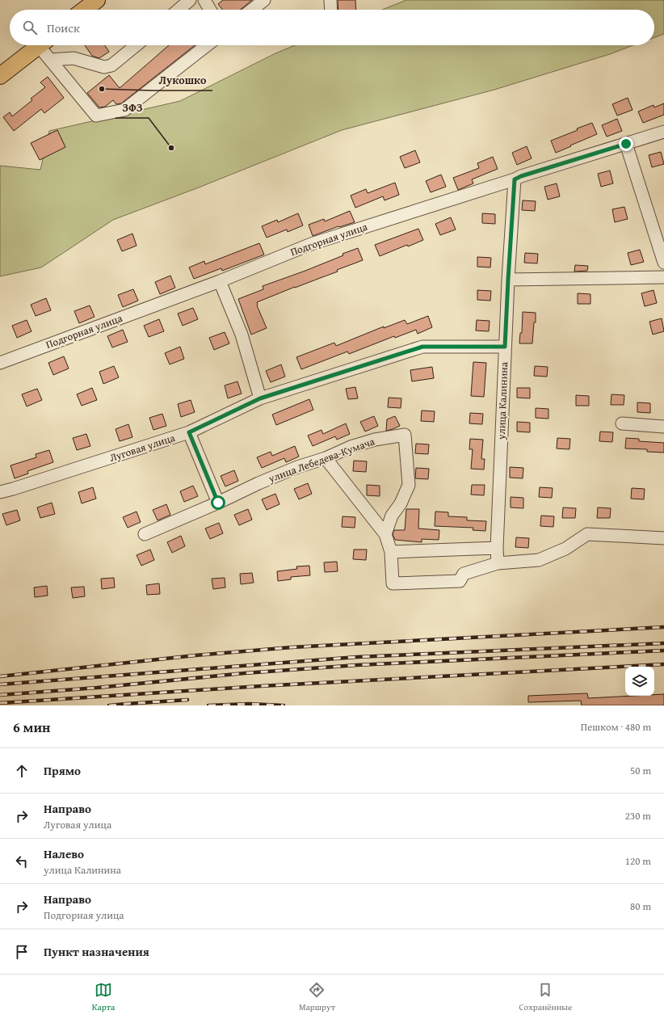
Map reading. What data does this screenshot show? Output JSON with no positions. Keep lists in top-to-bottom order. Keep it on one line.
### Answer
{"streets":{"street":["Подгорная улица","улица Калинина","Луговая улица","улица Лебедева-Кумача"]},"crossings":[["Подгорная улица","улица Калинина"],["улица Калинина","Луговая улица"]],"places":["Лукошко","ЗФЗ"],"page":{"search":"Поиск","heading":["6 мин","Пешком · 480 m"],"list":[["Прямо","50 m"],["Направо","Луговая улица","230 m"],["Налево","улица Калинина","120 m"],["Направо","Подгорная улица","80 m"],"Пункт назначения"],"nav":["Карта","Маршрут","Сохранённые"]}}
